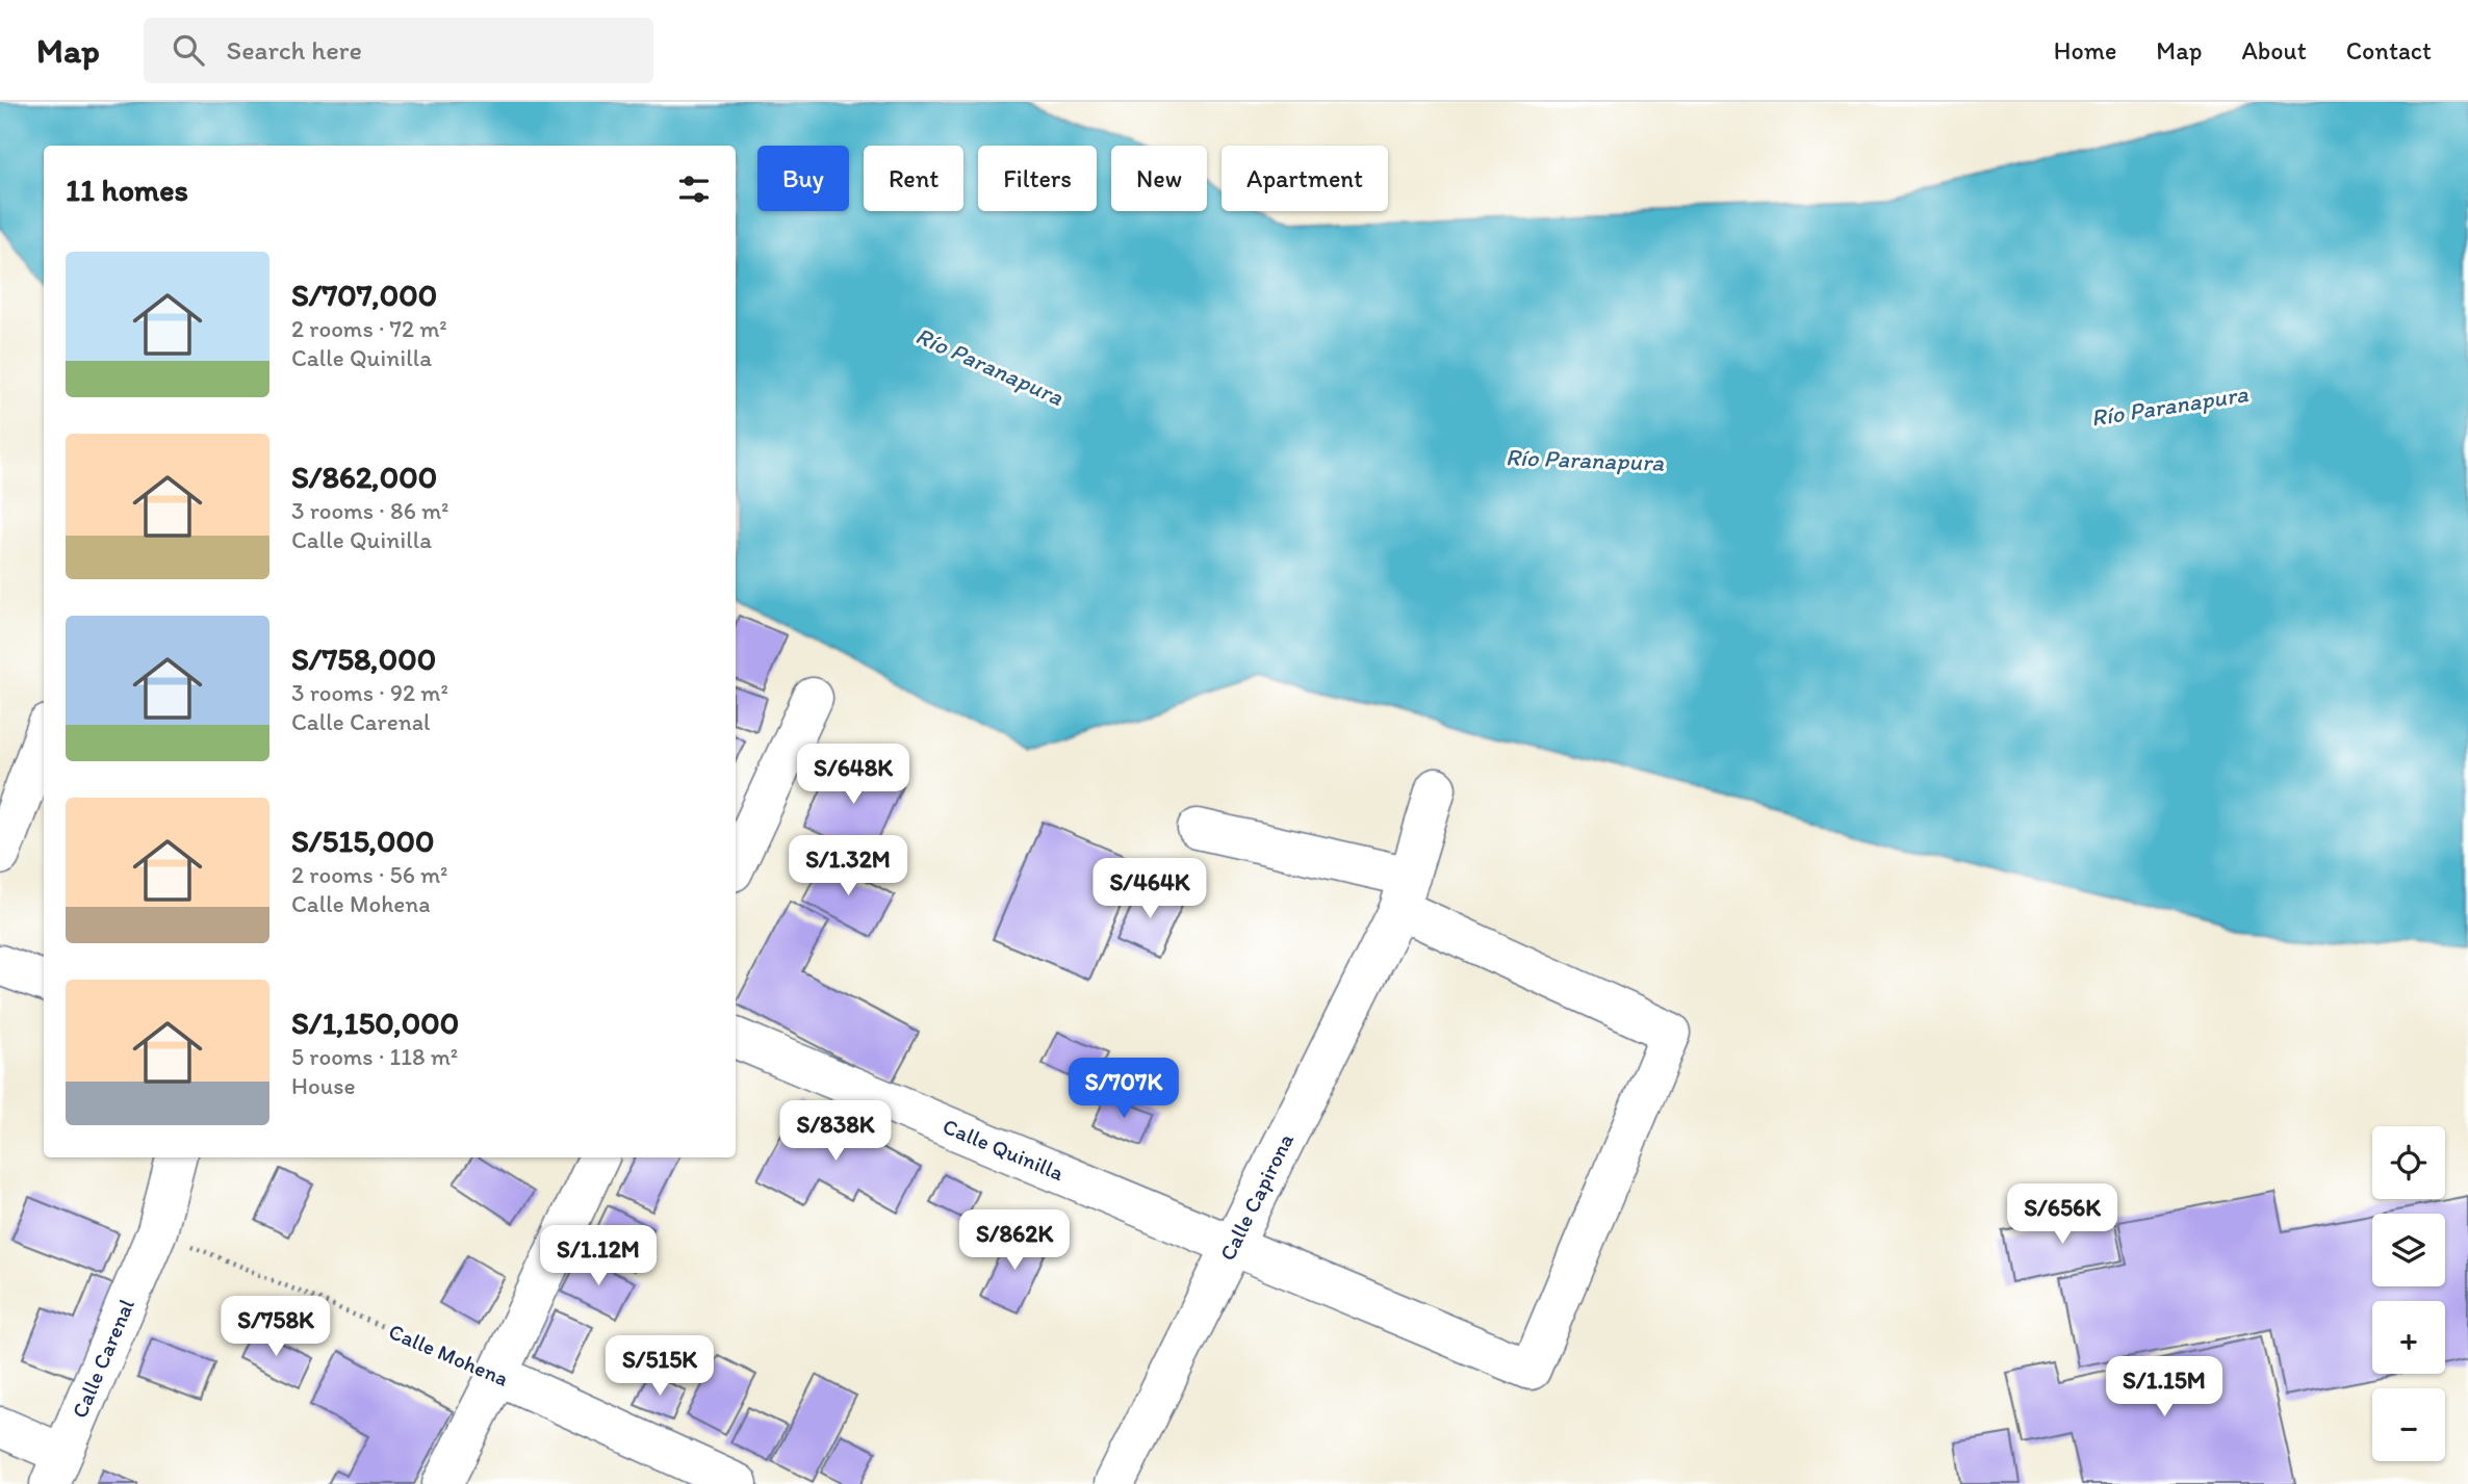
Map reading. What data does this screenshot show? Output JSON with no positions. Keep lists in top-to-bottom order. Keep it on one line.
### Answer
{"streets":{"street":["Calle Quinilla","Calle Capirona","Calle Mohena","Calle Carenal"]},"crossings":[["Calle Quinilla","Calle Capirona"],["Calle Mohena","Calle Carenal"]],"water":["Río Paranapura"],"page":{"header":"Map","search":"Search here","nav":["Home","Map","About","Contact"],"chip":["Buy","Rent","Filters","New","Apartment"],"heading":"11 homes","list":[{"name":"S/707,000","note":"2 rooms · 72 m² · Calle Quinilla"},{"name":"S/862,000","note":"3 rooms · 86 m² · Calle Quinilla"},{"name":"S/758,000","note":"3 rooms · 92 m² · Calle Carenal"},{"name":"S/515,000","note":"2 rooms · 56 m² · Calle Mohena"},{"name":"S/1,150,000","note":"5 rooms · 118 m² · House"}],"price":["S/648K","S/1.32M","S/464K","S/707K","S/838K","S/656K","S/862K","S/1.12M","S/758K","S/515K","S/1.15M"],"map_buttons":["+","−"]}}
